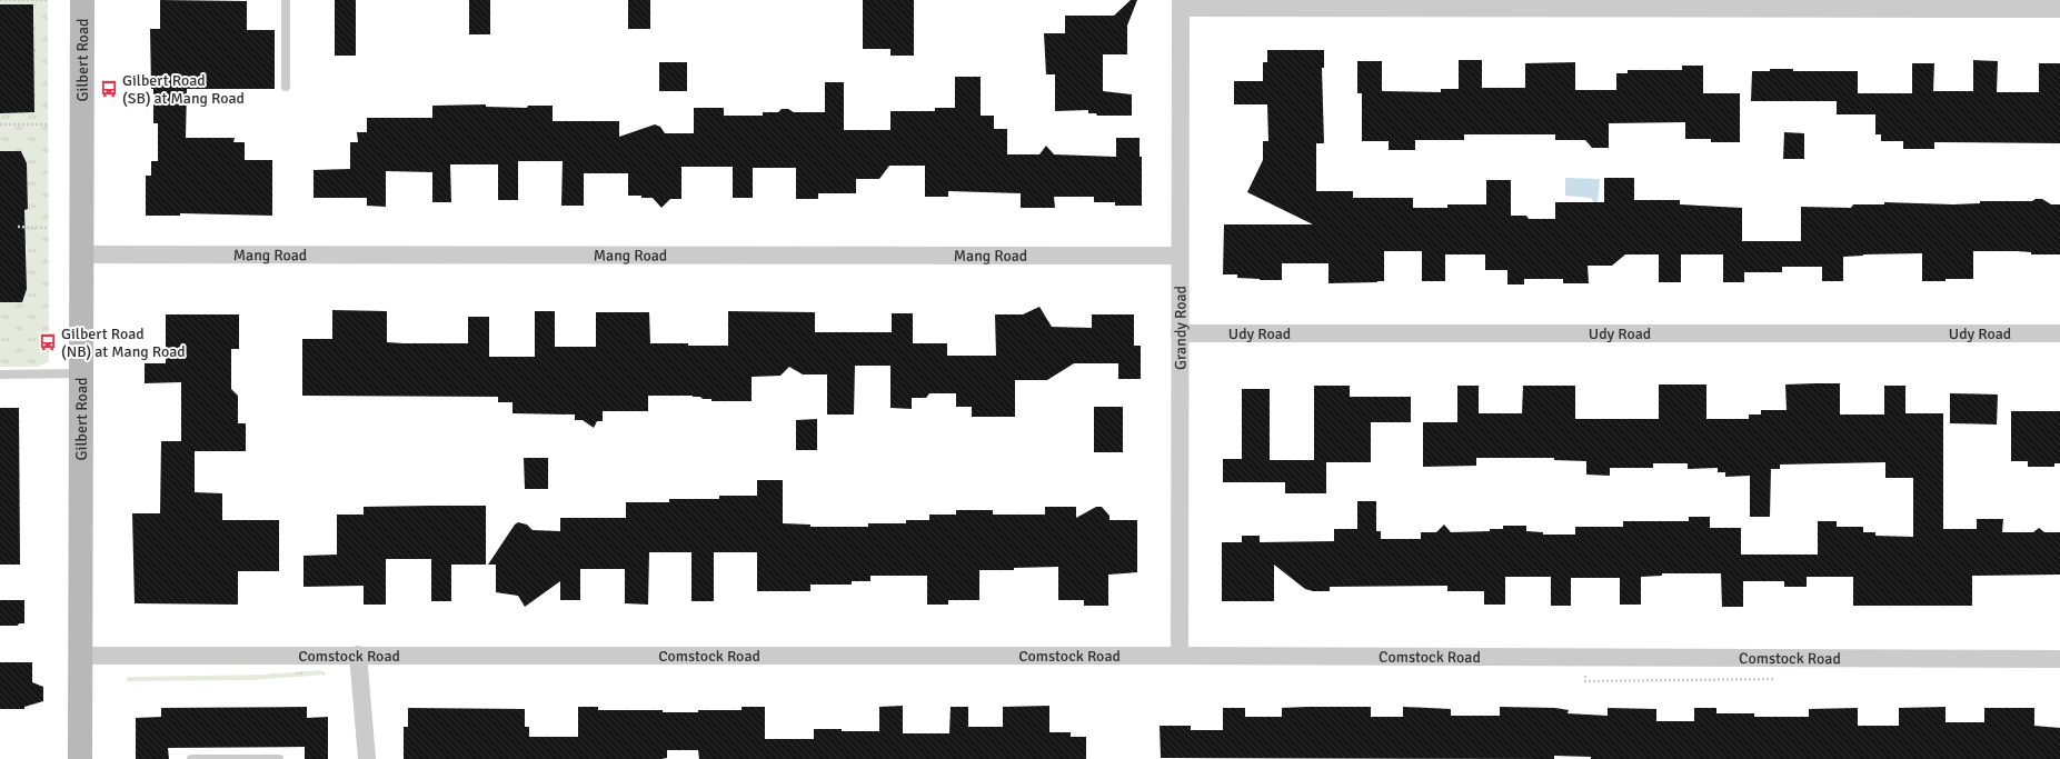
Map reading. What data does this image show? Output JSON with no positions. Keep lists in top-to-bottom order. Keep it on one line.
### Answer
{"streets":{"main road":["Gilbert Road"],"street":["Mang Road","Grandy Road","Udy Road","Comstock Road"]},"crossings":[["Gilbert Road","Mang Road"],["Gilbert Road","Comstock Road"],["Mang Road","Grandy Road"],["Grandy Road","Udy Road"],["Grandy Road","Comstock Road"]],"places":{"bus stop":["Gilbert Road (SB) at Mang Road","Gilbert Road (NB) at Mang Road"]}}
